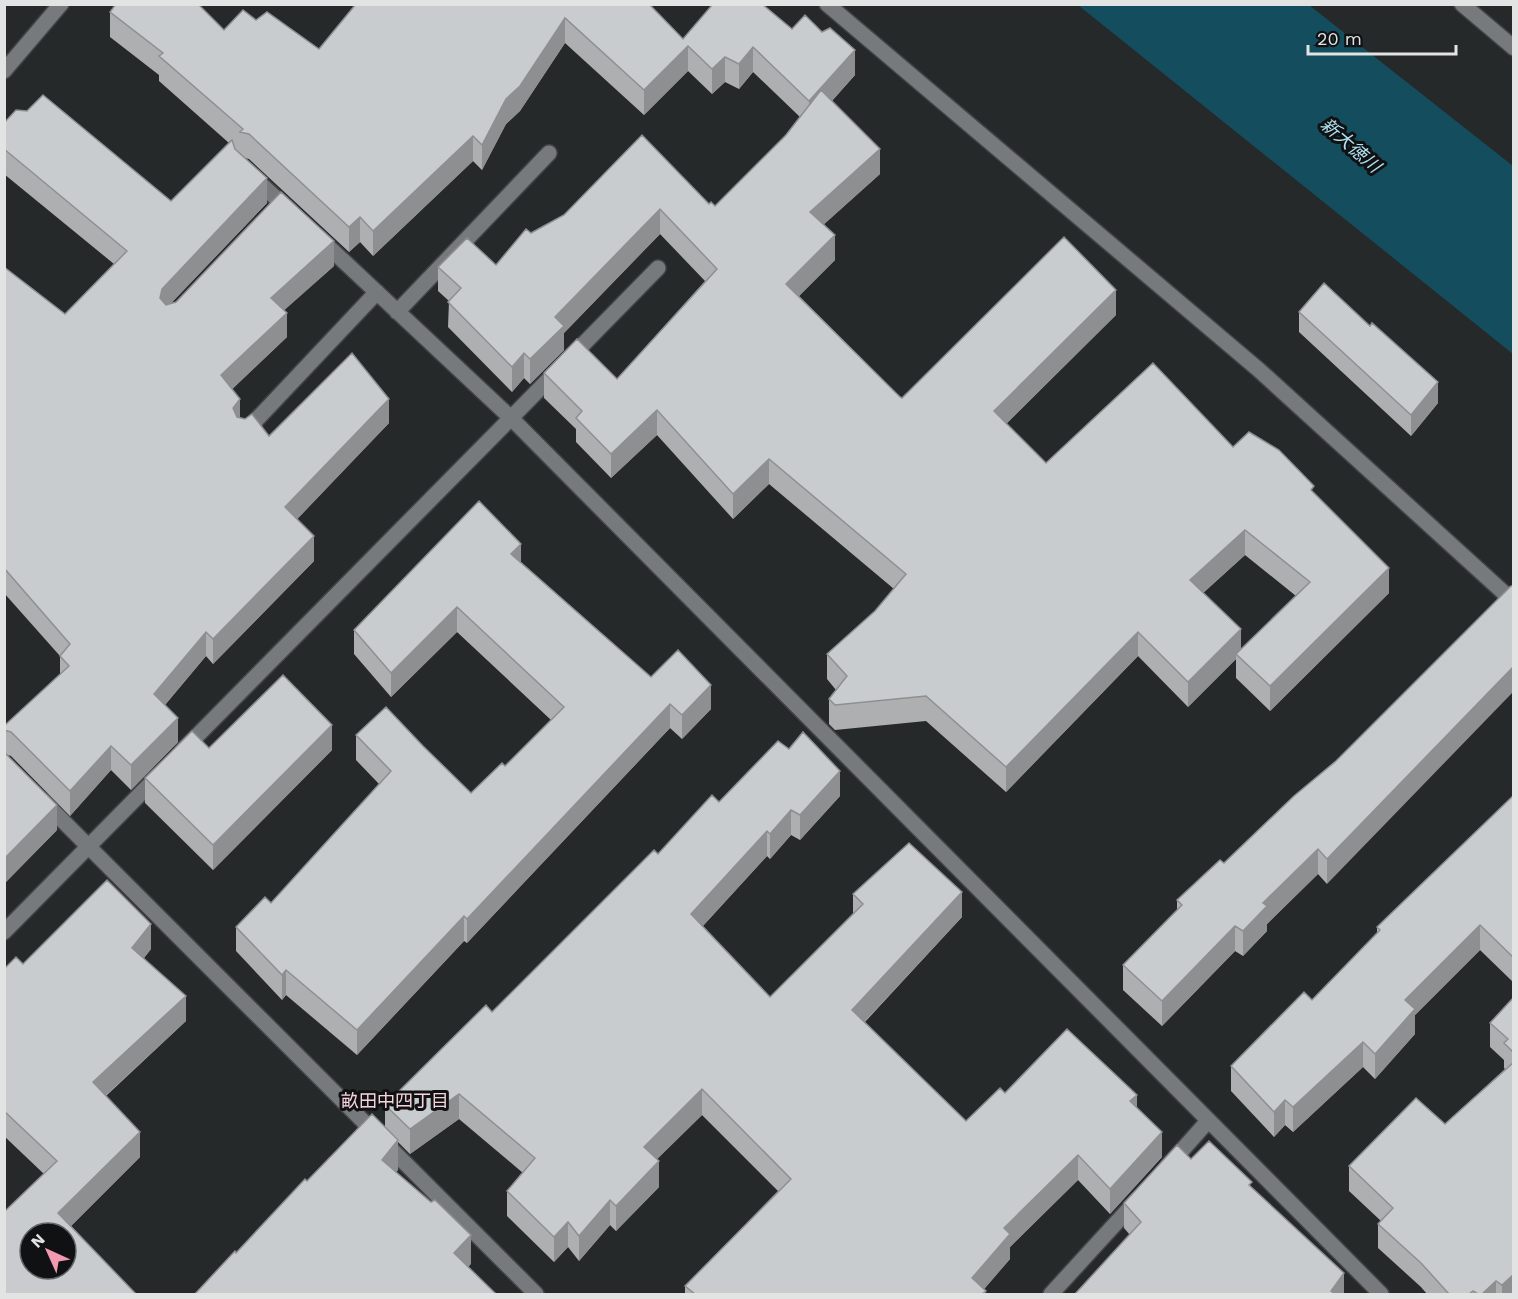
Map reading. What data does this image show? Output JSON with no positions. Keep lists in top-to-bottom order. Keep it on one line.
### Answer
{"districts":["畝田中四丁目"],"water":["新大徳川"],"scale_bar":"20 m","north":"top left"}
